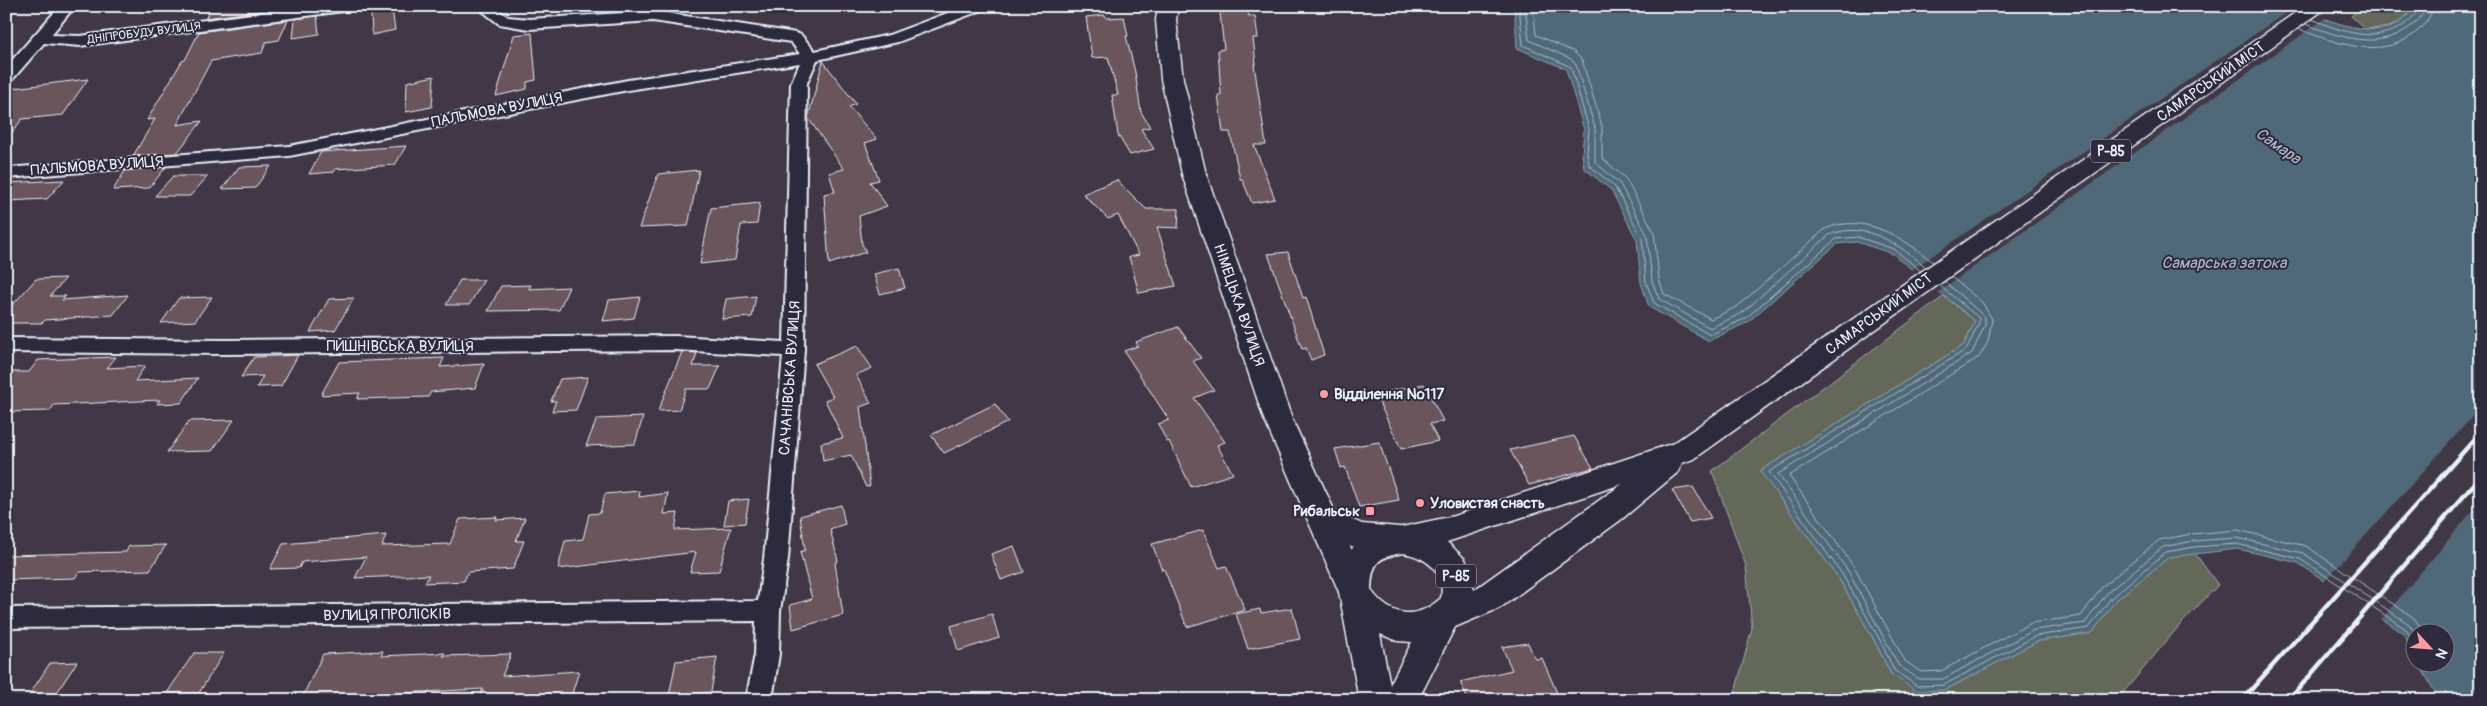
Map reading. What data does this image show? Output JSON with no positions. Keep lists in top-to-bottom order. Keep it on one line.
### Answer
{"streets":{"main road":["САМАРСЬКИЙ МІСТ","Р-85","НІМЕЦЬКА ВУЛИЦЯ"],"street":["ДНІПРОБУДУ ВУЛИЦЯ","ПАЛЬМОВА ВУЛИЦЯ","ПИШНІВСЬКА ВУЛИЦЯ","САЧАНІВСЬКА ВУЛИЦЯ","ВУЛИЦЯ ПРОЛІСКІВ"]},"crossings":[["САМАРСЬКИЙ МІСТ","Р-85"],["САМАРСЬКИЙ МІСТ","НІМЕЦЬКА ВУЛИЦЯ"],["ПАЛЬМОВА ВУЛИЦЯ","САЧАНІВСЬКА ВУЛИЦЯ"],["Р-85","НІМЕЦЬКА ВУЛИЦЯ"],["ПИШНІВСЬКА ВУЛИЦЯ","САЧАНІВСЬКА ВУЛИЦЯ"],["САЧАНІВСЬКА ВУЛИЦЯ","ВУЛИЦЯ ПРОЛІСКІВ"]],"water":["Самара","Самарська затока"],"places":{"other":["Відділення №117","Уловистая снасть"],"transit":["Рибальськ"]},"north":"bottom right"}
